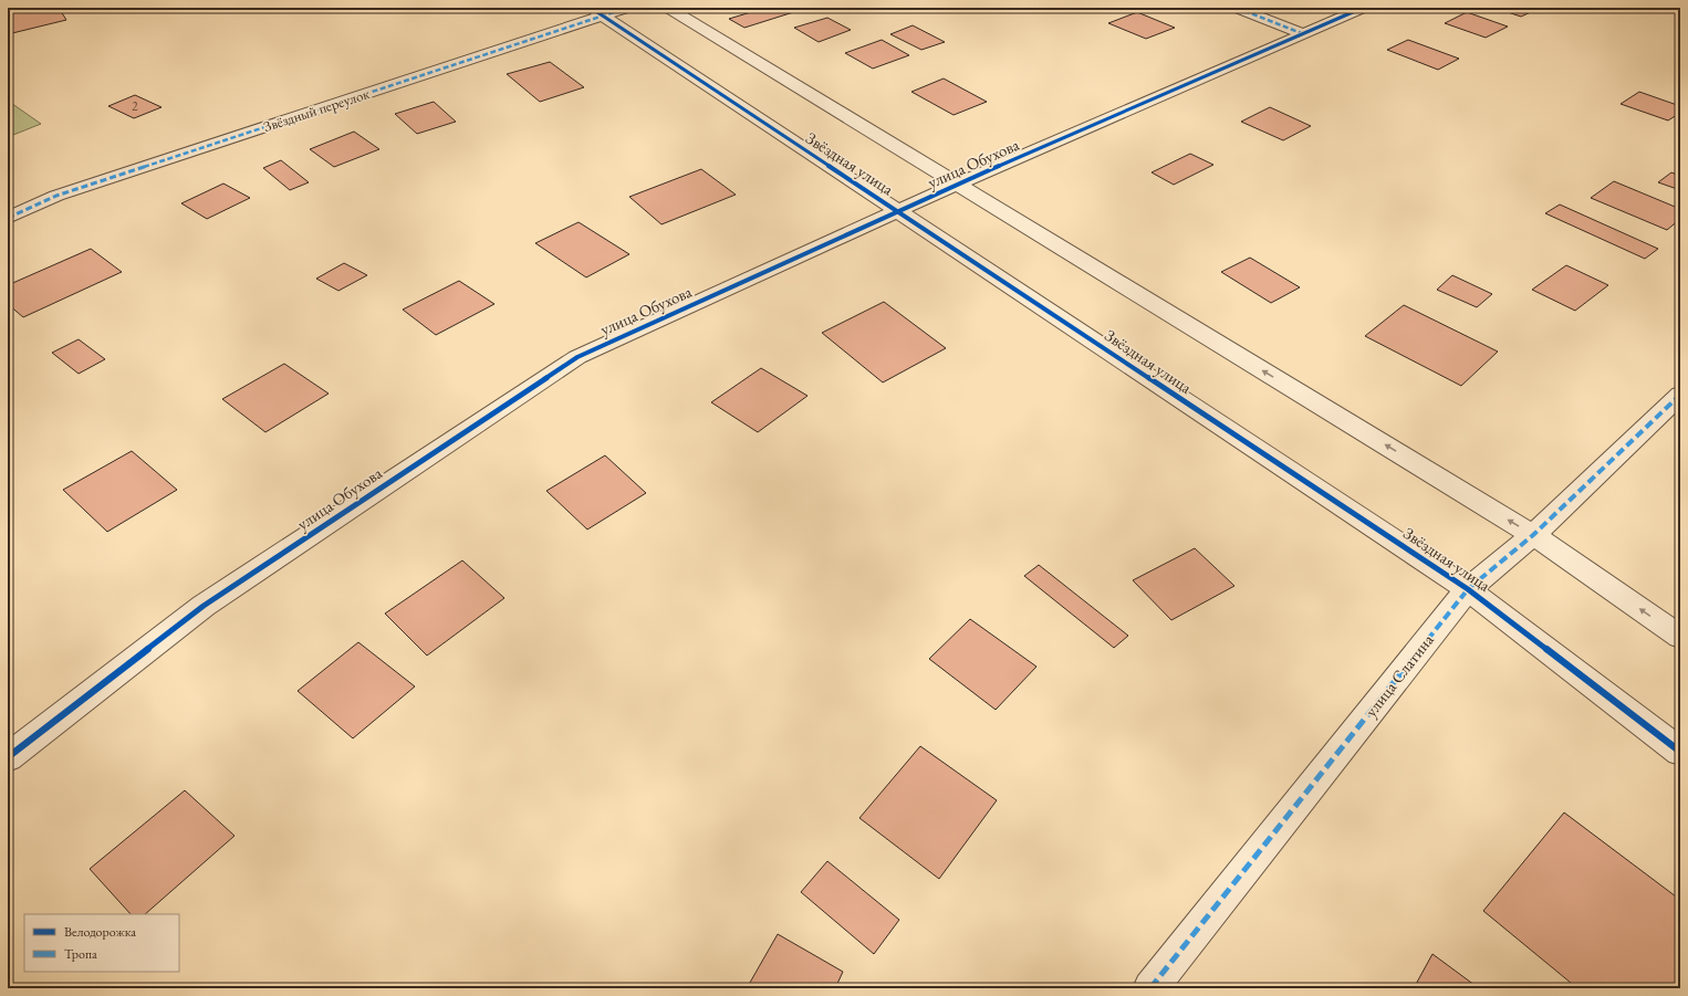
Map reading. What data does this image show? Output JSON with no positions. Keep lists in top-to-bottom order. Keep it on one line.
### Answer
{"streets":{"street":["Звёздный переулок","Звёздная улица","улица Обухова","улица Слатина"]},"crossings":[["Звёздный переулок","Звёздная улица"],["Звёздная улица","улица Обухова"],["Звёздная улица","улица Слатина"]],"house_numbers":["2"],"legend":["Велодорожка","Тропа"]}
